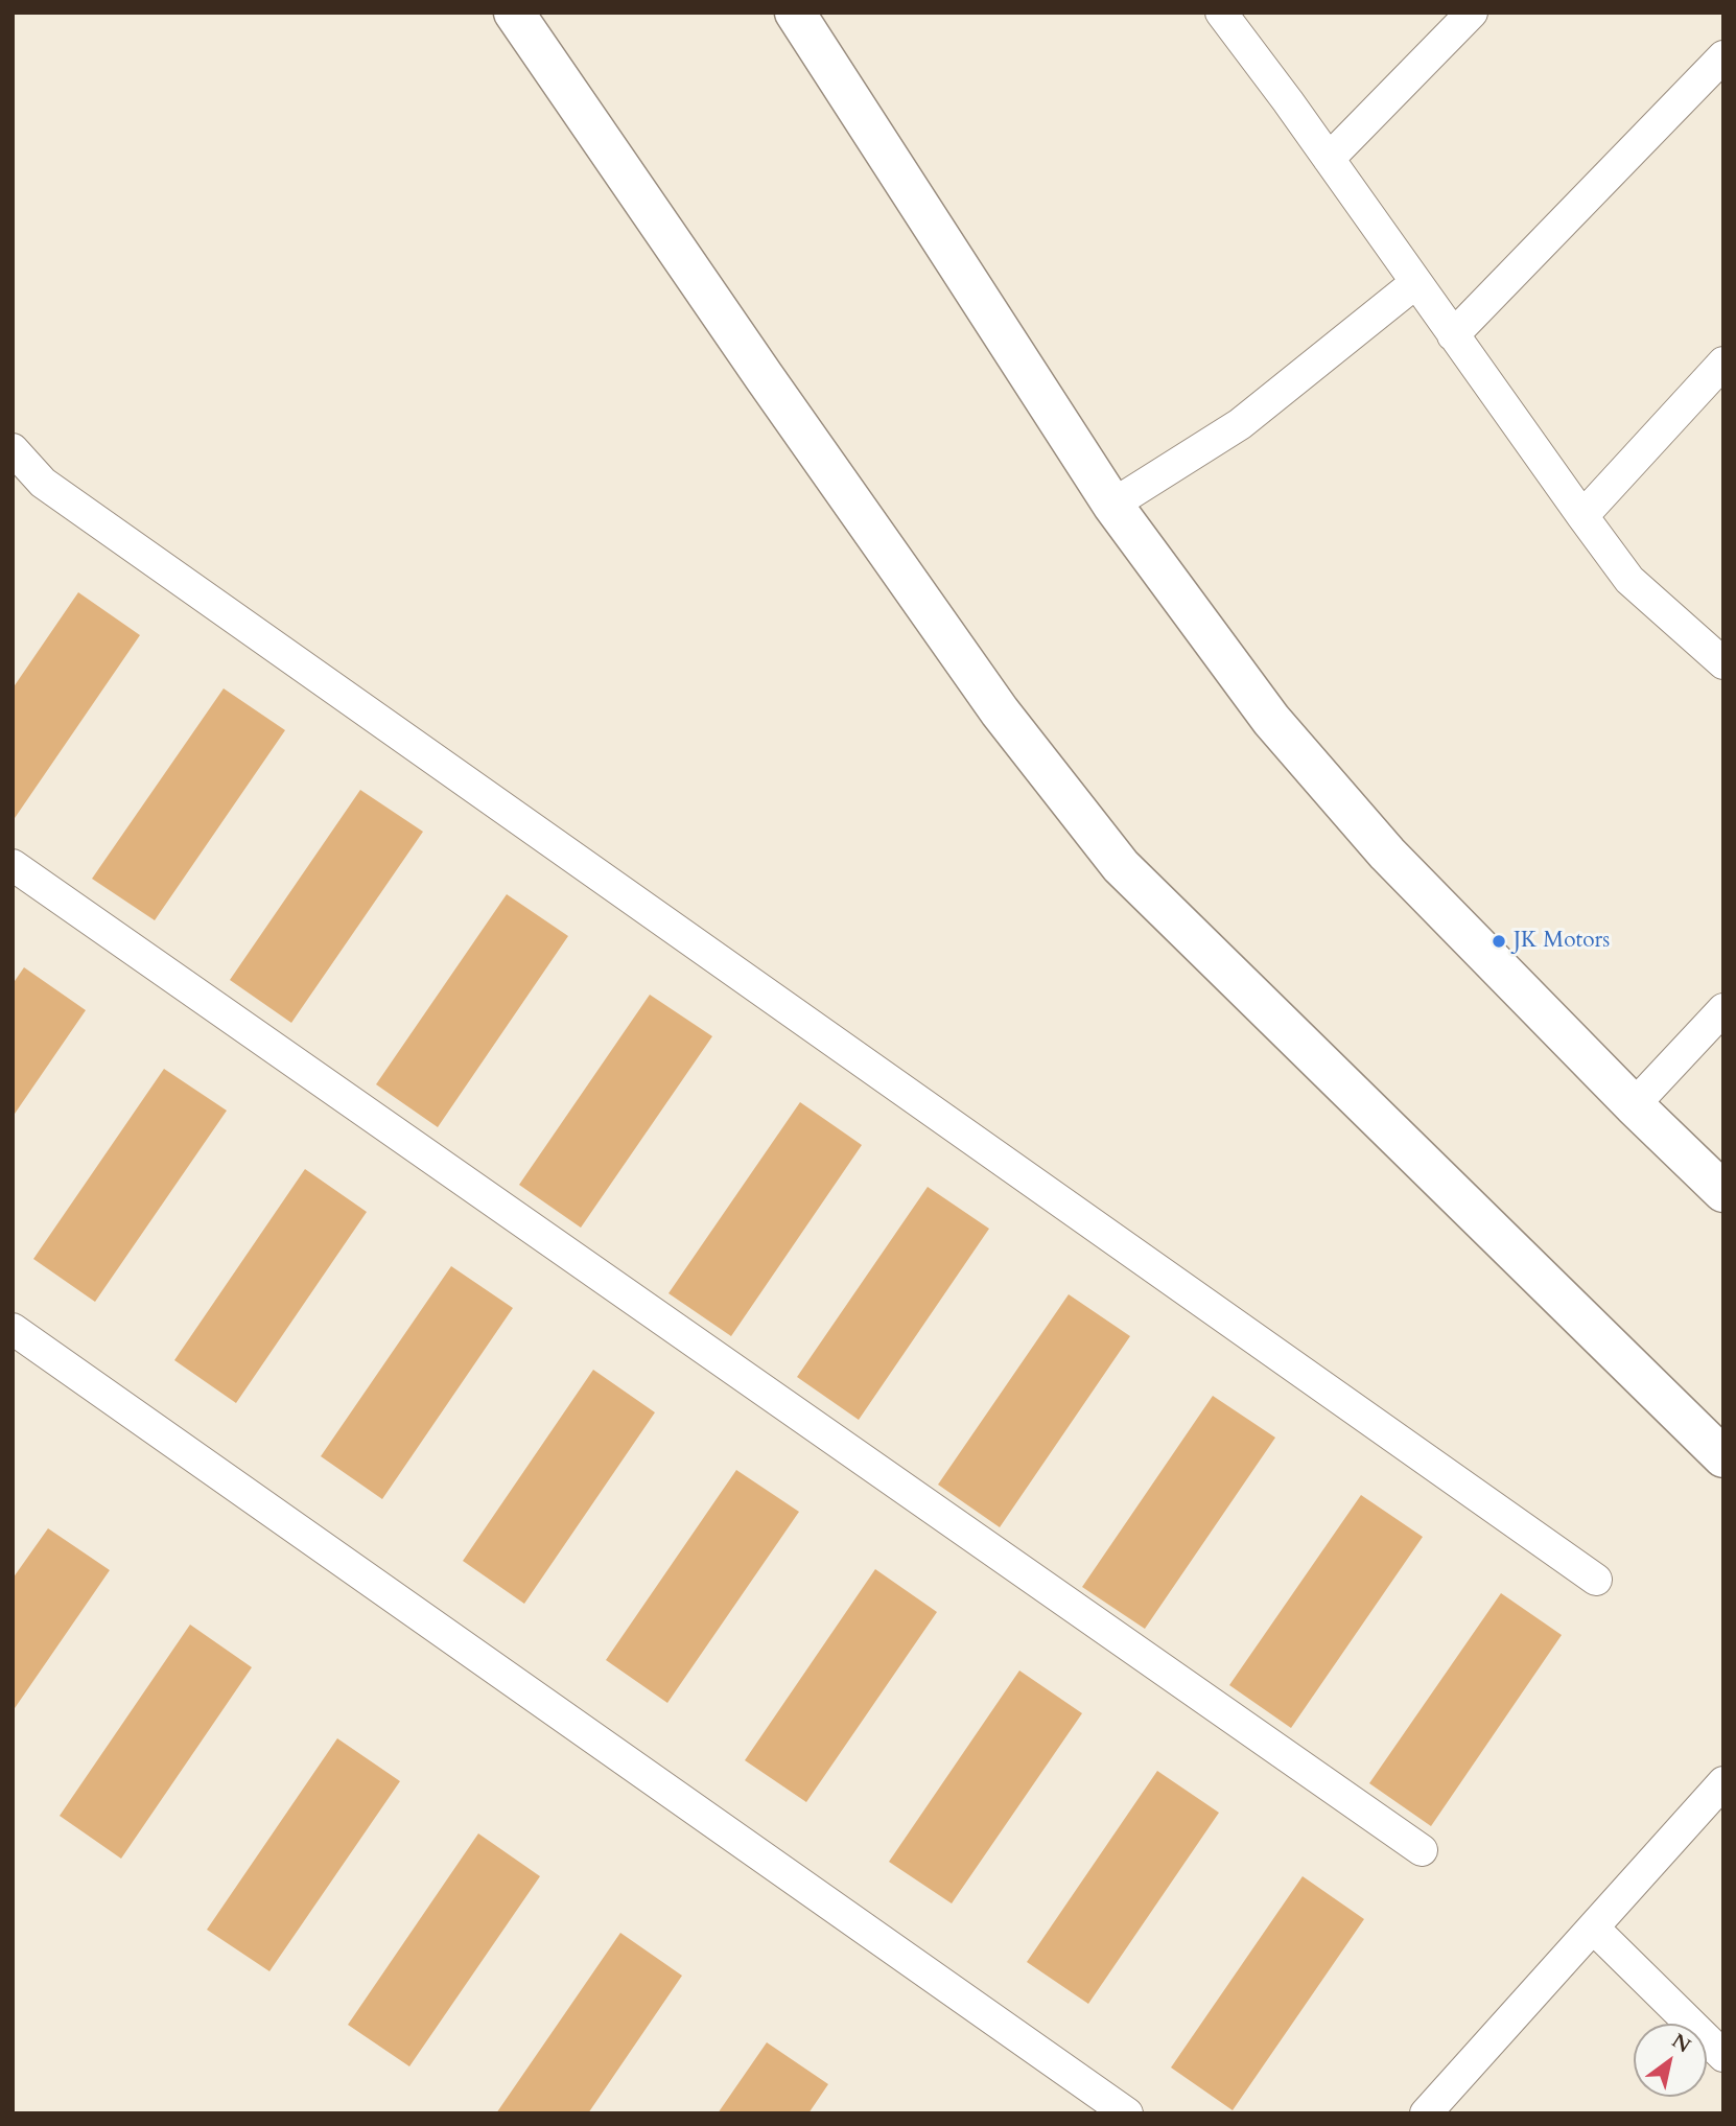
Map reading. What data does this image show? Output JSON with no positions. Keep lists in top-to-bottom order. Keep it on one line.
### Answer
{"places":["JK Motors"],"north":"top right"}
